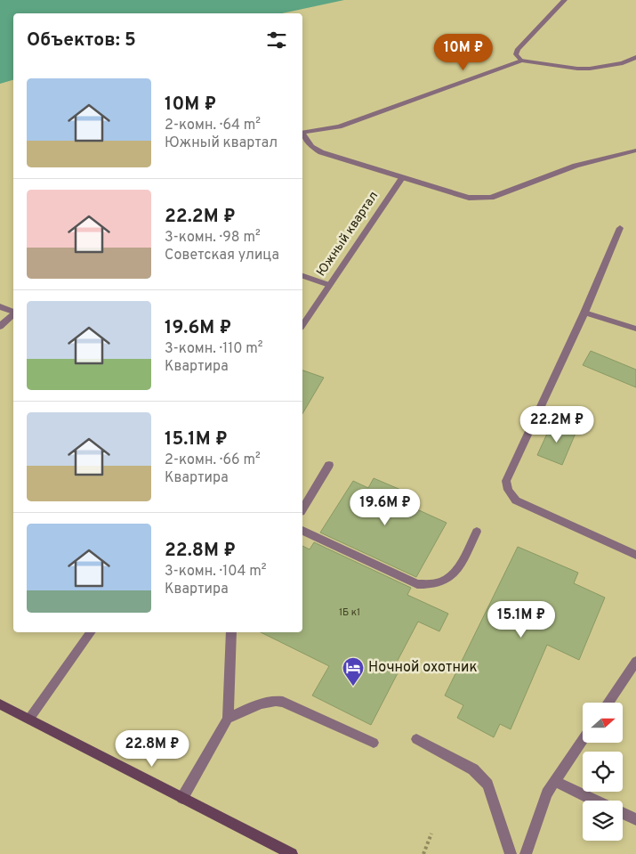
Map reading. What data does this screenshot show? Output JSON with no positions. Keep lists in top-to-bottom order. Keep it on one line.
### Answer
{"streets":{"street":["Южный квартал"]},"places":{"hotel":["Ночной охотник"]},"house_numbers":["1Б к1"],"north":"right","page":{"heading":"Объектов: 5","price":["10M ₽","22.2M ₽","19.6M ₽","15.1M ₽","22.8M ₽"],"list":[{"name":"10M ₽","note":"2-комн. · 64 m² · Южный квартал"},{"name":"22.2M ₽","note":"3-комн. · 98 m² · Советская улица"},{"name":"19.6M ₽","note":"3-комн. · 110 m² · Квартира"},{"name":"15.1M ₽","note":"2-комн. · 66 m² · Квартира"},{"name":"22.8M ₽","note":"3-комн. · 104 m² · Квартира"}]}}
